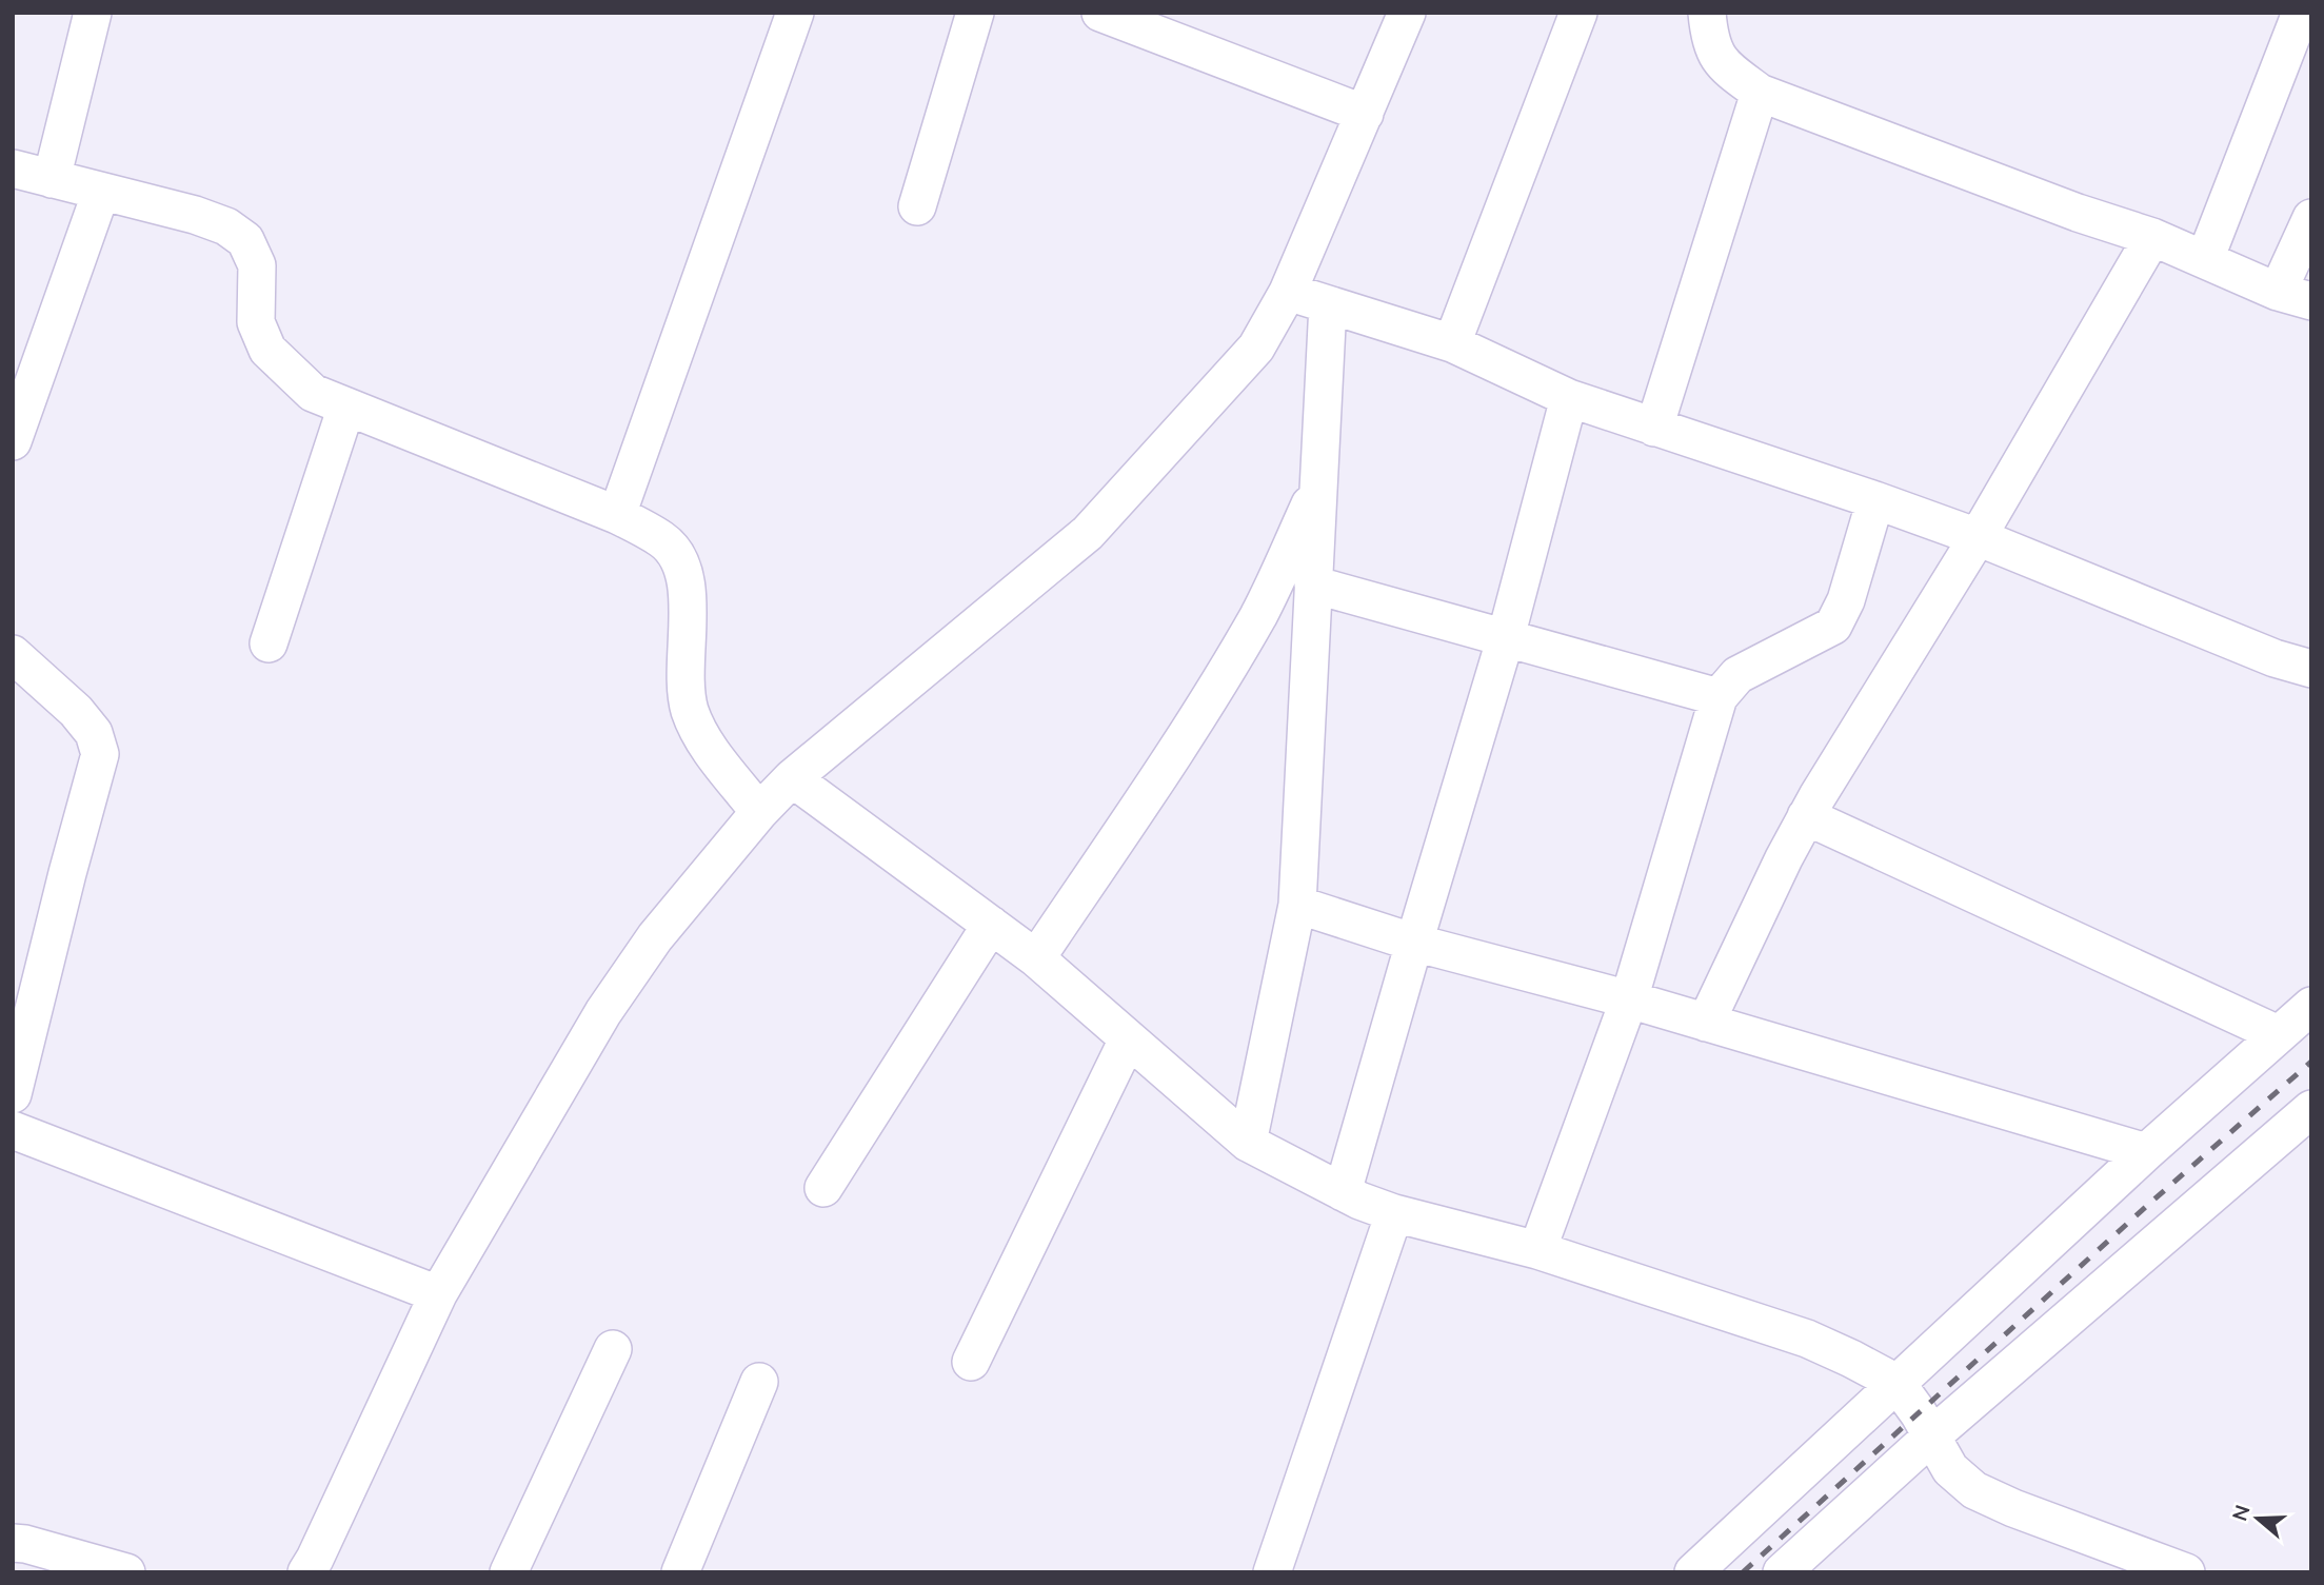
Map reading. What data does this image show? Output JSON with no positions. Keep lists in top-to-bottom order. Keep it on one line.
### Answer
{"north":"left"}
